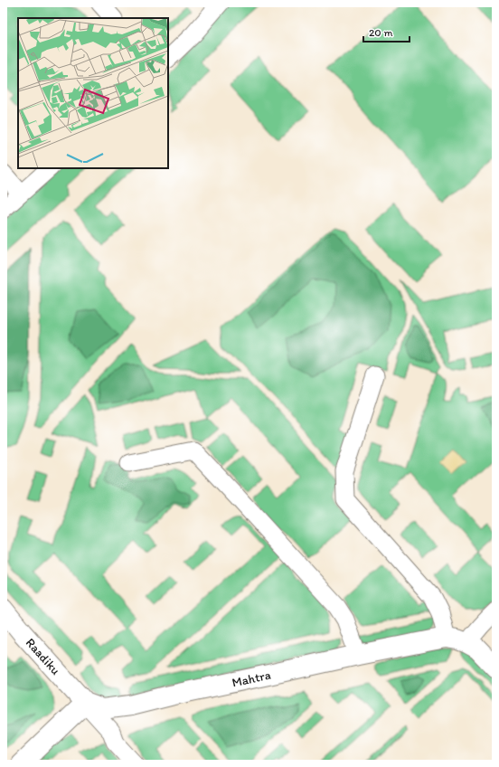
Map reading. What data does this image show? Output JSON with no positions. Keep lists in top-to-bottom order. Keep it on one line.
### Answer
{"streets":{"street":["Raadiku","Mahtra"]},"crossings":[["Raadiku","Mahtra"]],"scale_bar":"20 m"}
